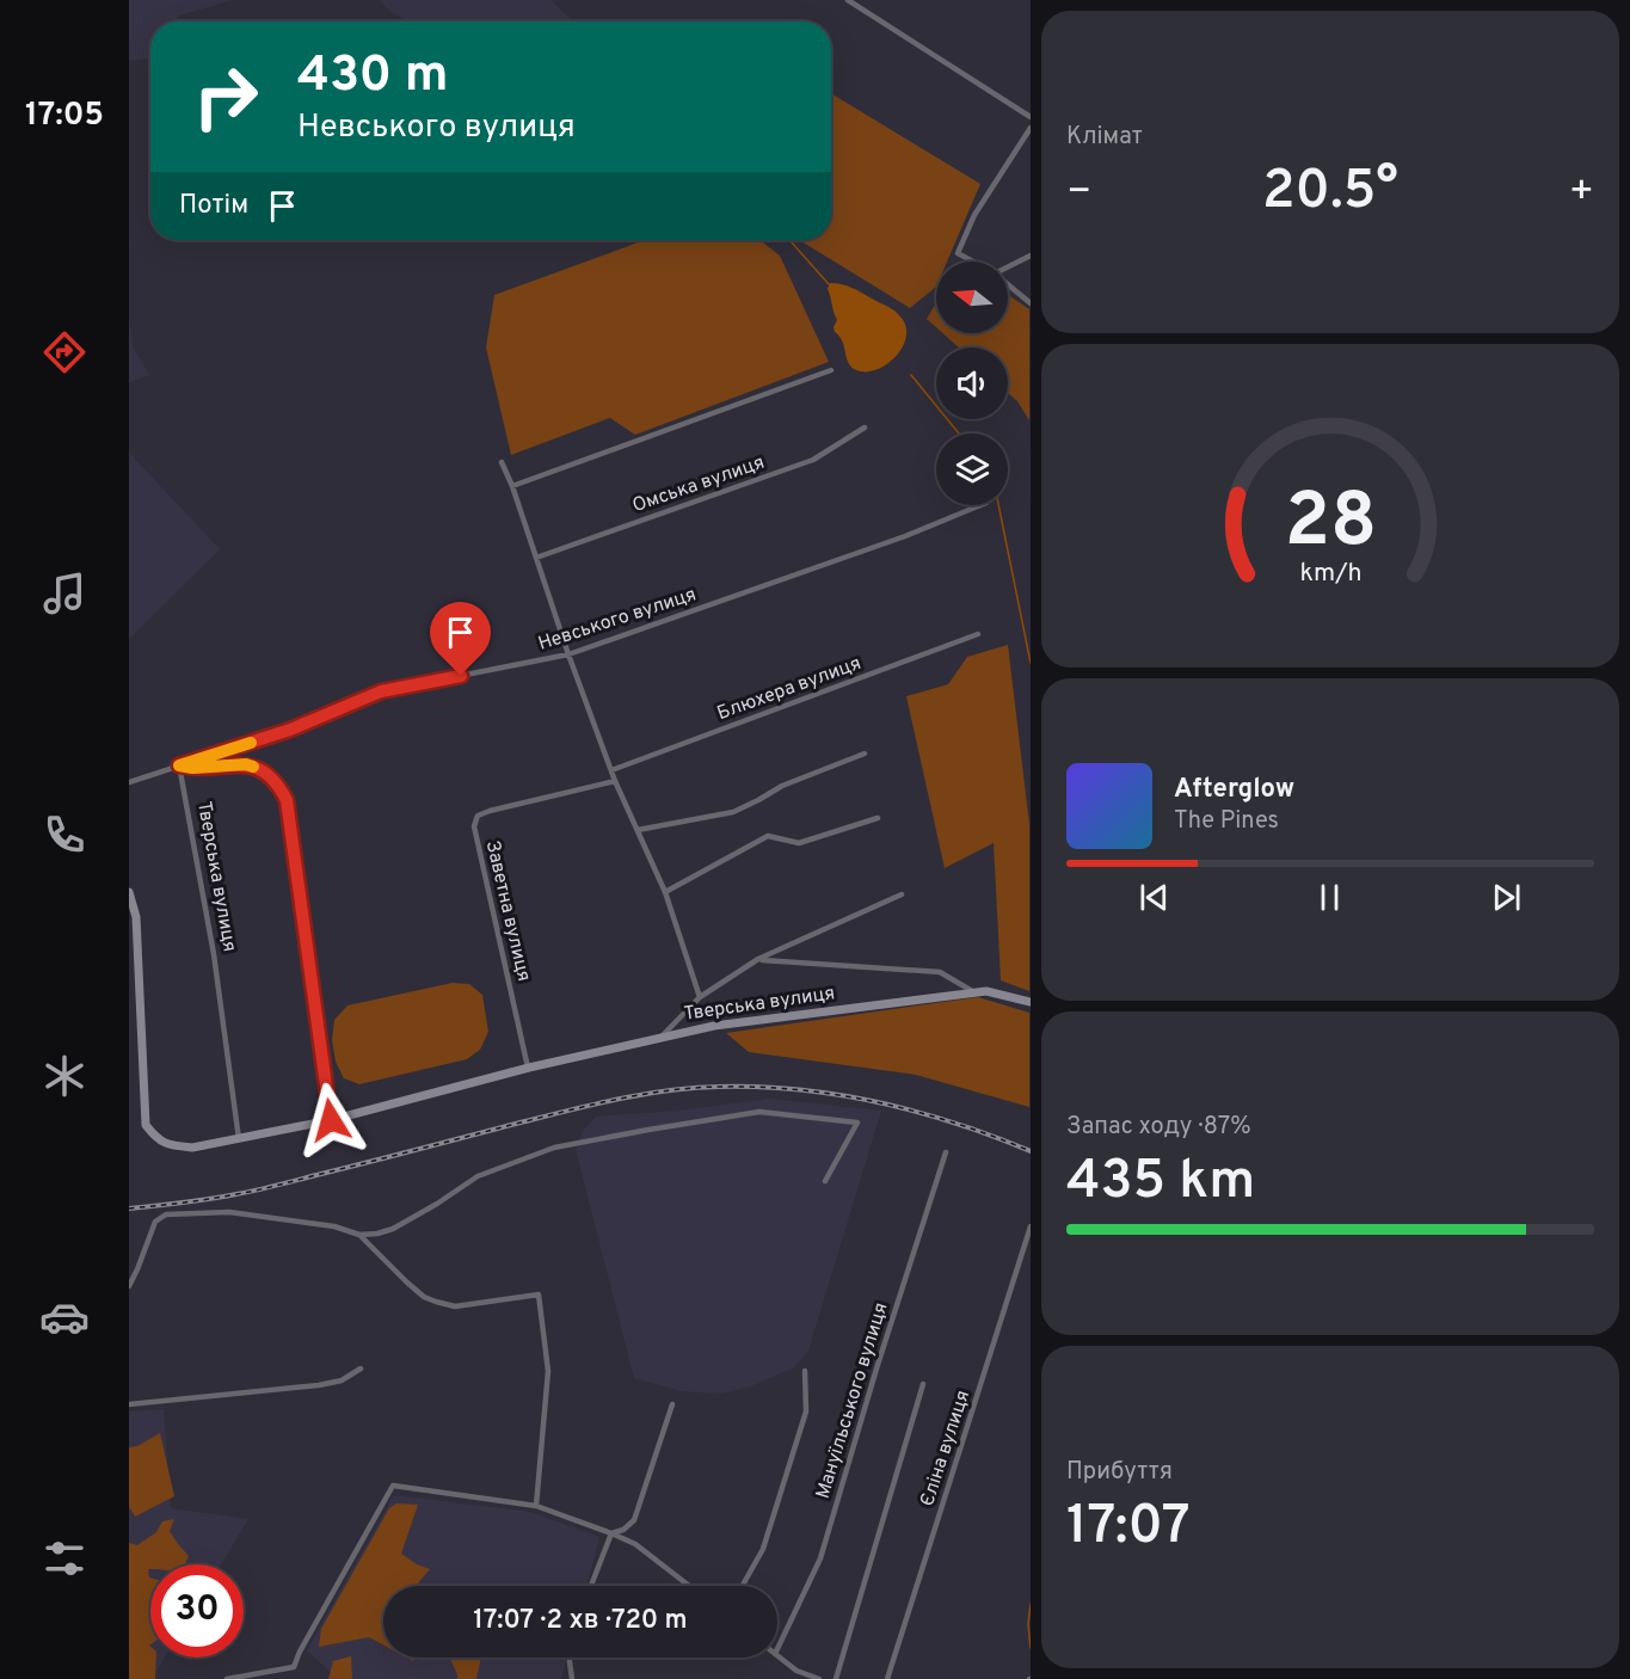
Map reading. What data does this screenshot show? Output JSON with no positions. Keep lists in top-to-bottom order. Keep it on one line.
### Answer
{"streets":{"main road":["Тверська вулиця"],"street":["Омська вулиця","Невського вулиця","Блюхера вулиця","Заветна вулиця","Мануїльського вулиця","Єліна вулиця"]},"crossings":[["Невського вулиця","Тверська вулиця"],["Тверська вулиця","Заветна вулиця"]],"north":"left","page":{"tabs":"17:05","tile":["Клімат",["Запас ходу · 87%","435 km"],["Прибуття","17:07"]],"turn":["430 m","Невського вулиця"],"heat":["−","20.5°","+"],"then":"Потім","song":["Afterglow","The Pines"],"limit":"30","trip":"17:07 · 2 хв · 720 m","gauge":["28","km/h"]}}
